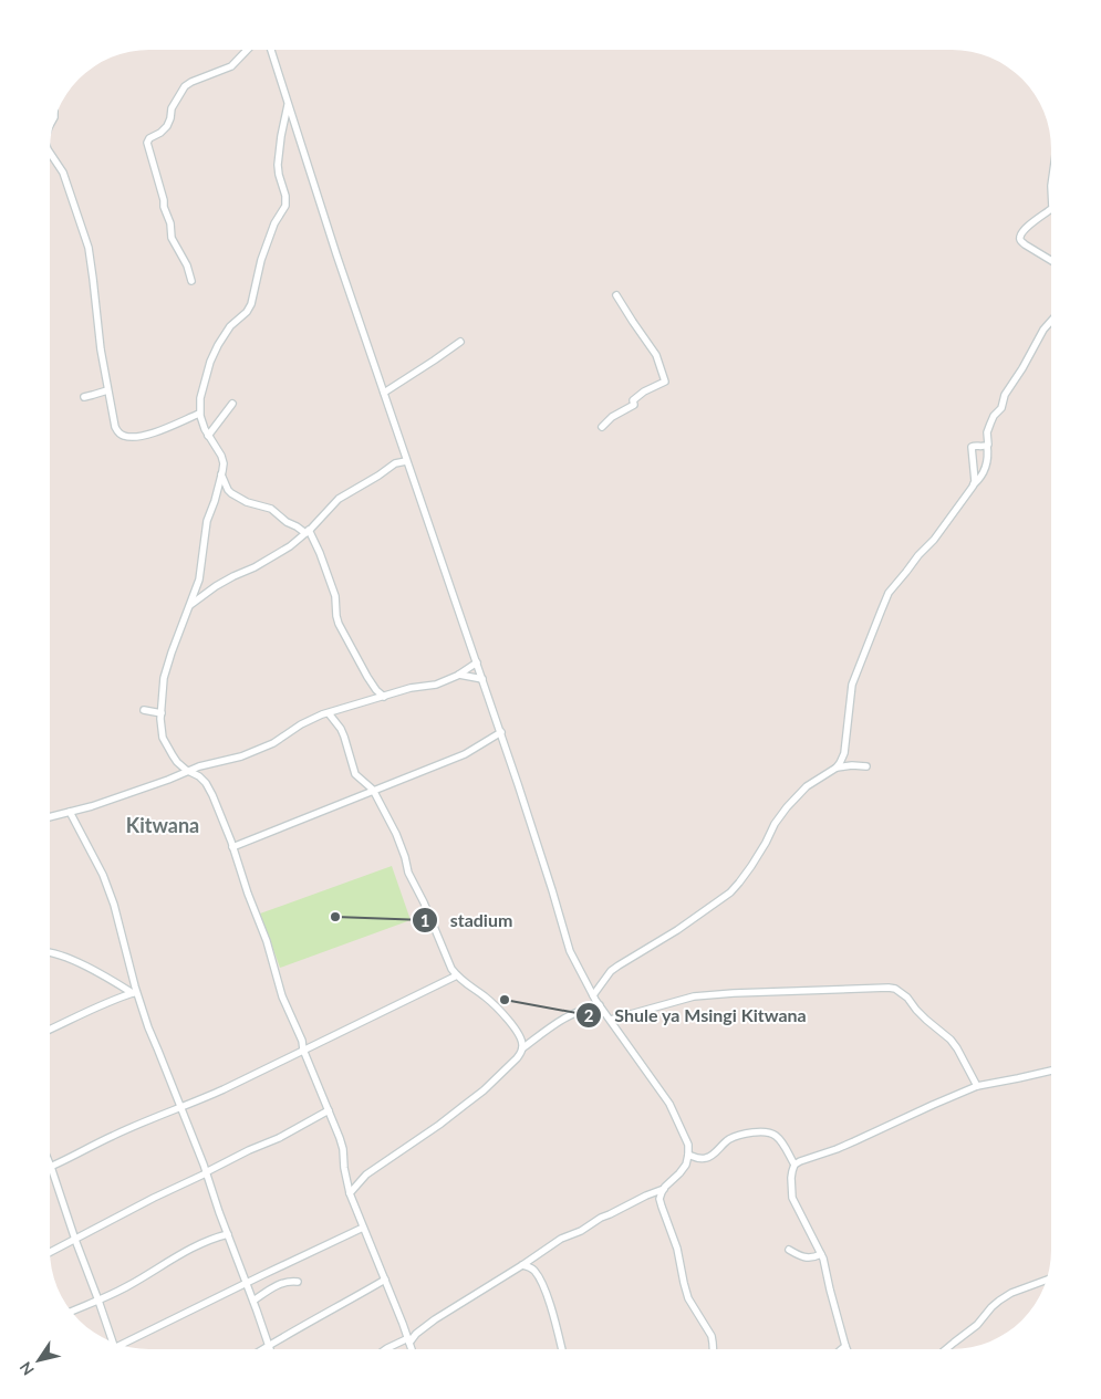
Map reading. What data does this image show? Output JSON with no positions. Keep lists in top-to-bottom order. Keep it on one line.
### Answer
{"districts":["Kitwana"],"places":["stadium","Shule ya Msingi Kitwana"],"north":"bottom left"}
